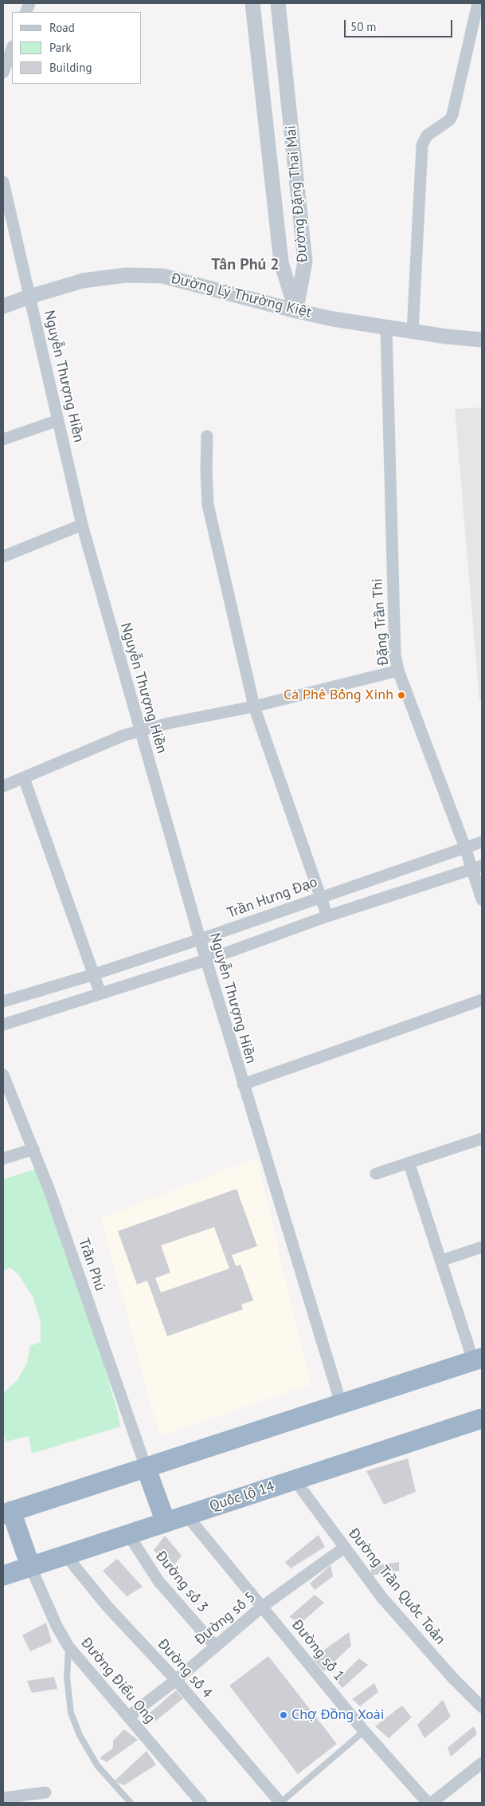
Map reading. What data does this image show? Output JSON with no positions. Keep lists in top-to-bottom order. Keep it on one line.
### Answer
{"streets":{"highway":["Quốc lộ 14"],"street":["Đường Đặng Thai Mai","Đường Lý Thường Kiệt","Nguyễn Thượng Hiền","Đặng Trần Thi","Trần Hưng Đạo","Trần Phú","Đường số 3","Đường Trần Quốc Toản","Đường số 5","Đường số 1","Đường số 4","Đường Điểu Ong"]},"crossings":[["Đường Đặng Thai Mai","Đường Lý Thường Kiệt"],["Đường Lý Thường Kiệt","Nguyễn Thượng Hiền"],["Đường Lý Thường Kiệt","Đặng Trần Thi"],["Nguyễn Thượng Hiền","Trần Hưng Đạo"],["Đặng Trần Thi","Trần Hưng Đạo"],["Quốc lộ 14","Đường số 3"],["Quốc lộ 14","Đường Trần Quốc Toản"],["Quốc lộ 14","Đường số 1"],["Quốc lộ 14","Đường số 4"],["Quốc lộ 14","Đường Điểu Ong"],["Đường số 3","Đường số 5"],["Đường Trần Quốc Toản","Đường số 5"],["Đường số 5","Đường số 1"],["Đường số 5","Đường số 4"],["Đường số 5","Đường Điểu Ong"]],"districts":["Tân Phú 2"],"places":["Cà Phê Bống Xinh","Chợ Đồng Xoài"],"legend":["Road","Park","Building"],"scale_bar":"50 m"}
